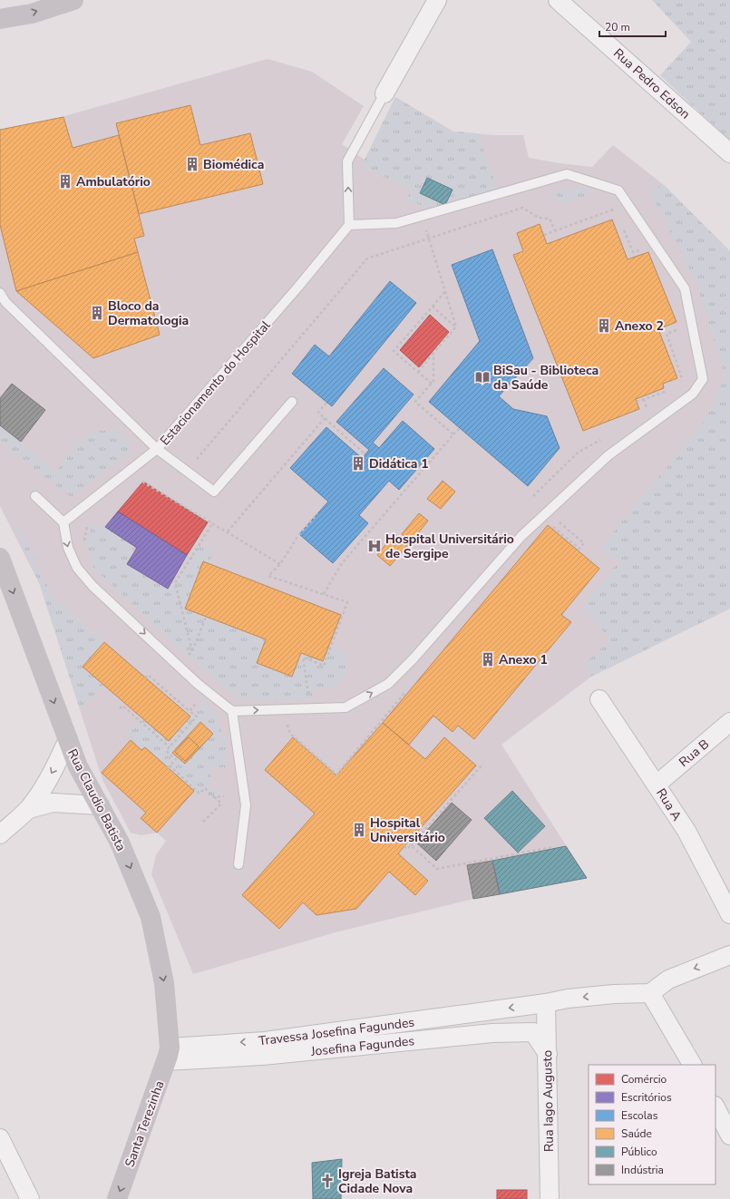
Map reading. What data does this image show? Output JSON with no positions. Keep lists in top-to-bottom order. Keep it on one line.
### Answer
{"streets":{"main road":["Rua Claudio Batista","Santa Terezinha"],"street":["Rua Pedro Edson","Rua B","Rua A","Travessa Josefina Fagundes","Josefina Fagundes","Rua Iago Augusto"],"lane":["Estacionamento do Hospital"]},"crossings":[["Rua B","Rua A"],["Rua Claudio Batista","Travessa Josefina Fagundes"],["Rua Claudio Batista","Josefina Fagundes"],["Rua Claudio Batista","Santa Terezinha"],["Travessa Josefina Fagundes","Josefina Fagundes"],["Travessa Josefina Fagundes","Rua Iago Augusto"],["Travessa Josefina Fagundes","Santa Terezinha"],["Josefina Fagundes","Rua Iago Augusto"],["Josefina Fagundes","Santa Terezinha"]],"one_way":["Rua Claudio Batista","Travessa Josefina Fagundes","Santa Terezinha"],"places":{"building":["Biomédica","Ambulatório","Bloco da Dermatologia","Anexo 2","Didática 1","Anexo 1","Hospital Universitário"],"library":["BiSau - Biblioteca da Saúde"],"hospital":["Hospital Universitário de Sergipe"],"church":["Igreja Batista Cidade Nova"]},"legend":["Comércio","Escritórios","Escolas","Saúde","Público","Indústria"],"scale_bar":"20 m"}
